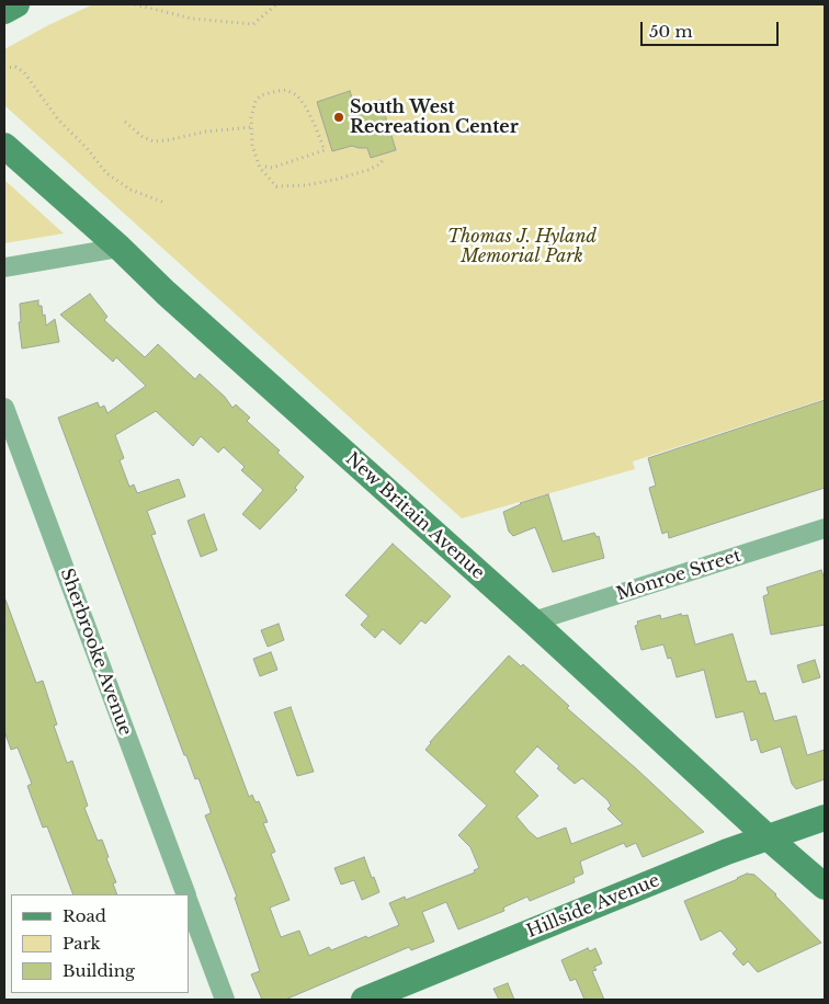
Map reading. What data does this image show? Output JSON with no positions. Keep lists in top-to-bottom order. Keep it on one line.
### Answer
{"streets":{"main road":["New Britain Avenue","Hillside Avenue"],"street":["Monroe Street","Sherbrooke Avenue"]},"crossings":[["New Britain Avenue","Monroe Street"],["New Britain Avenue","Hillside Avenue"]],"parks":["Thomas J. Hyland Memorial Park"],"places":["South West Recreation Center"],"legend":["Road","Park","Building"],"scale_bar":"50 m"}
